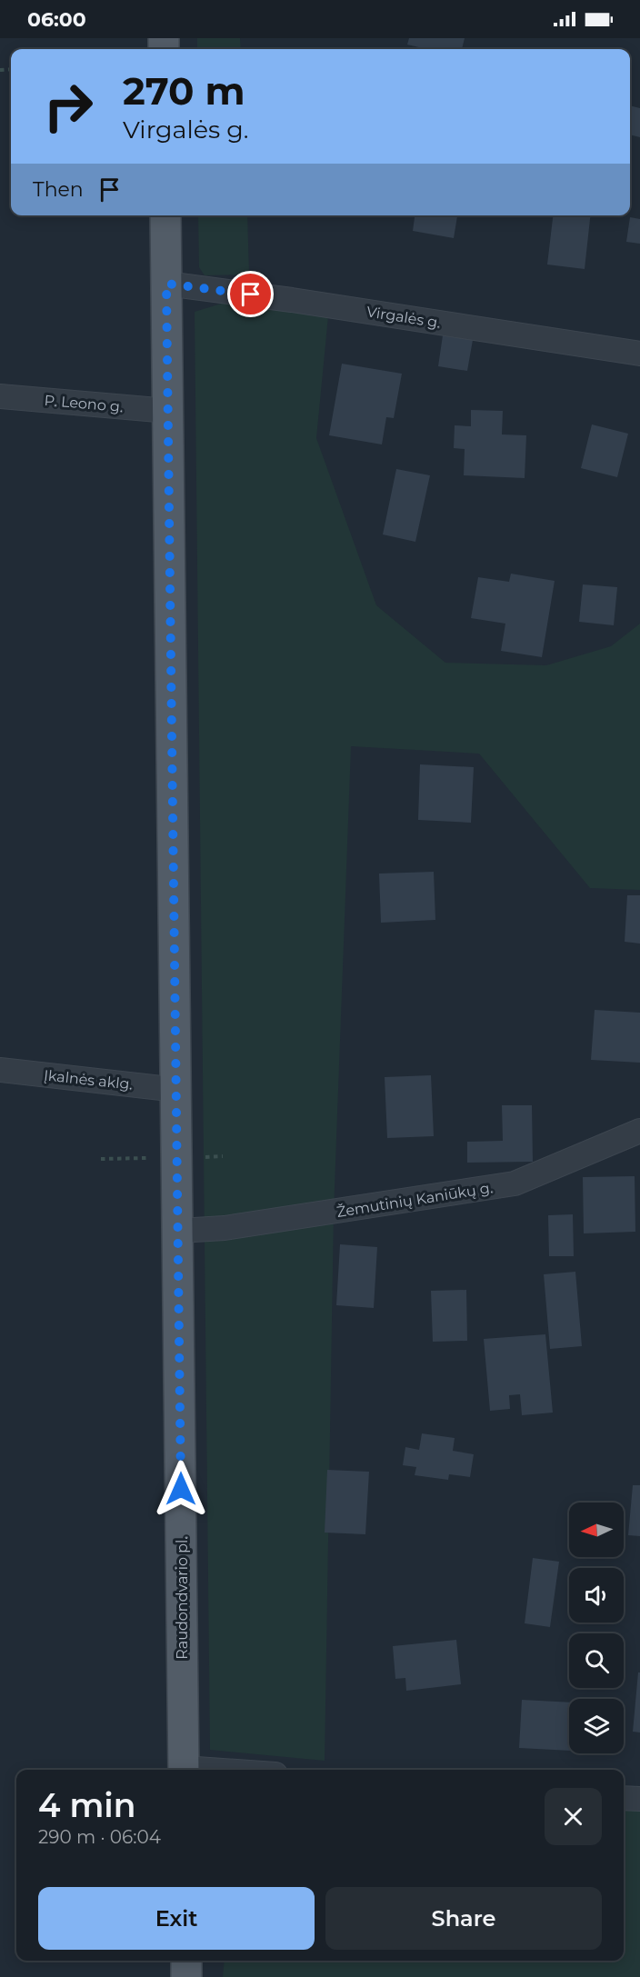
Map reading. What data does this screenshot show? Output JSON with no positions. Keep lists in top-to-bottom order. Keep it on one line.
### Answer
{"streets":{"main road":["Raudondvario pl."],"street":["Virgalės g.","P. Leono g.","Įkalnės aklg.","Žemutinių Kaniūkų g."]},"crossings":[["Virgalės g.","Raudondvario pl."],["P. Leono g.","Raudondvario pl."],["Įkalnės aklg.","Raudondvario pl."],["Žemutinių Kaniūkų g.","Raudondvario pl."]],"north":"left","page":{"status":"06:00","turn":["270 m","Virgalės g."],"then":"Then","heading":["4 min","290 m · 06:04"],"buttons":["Exit","Share"]}}
